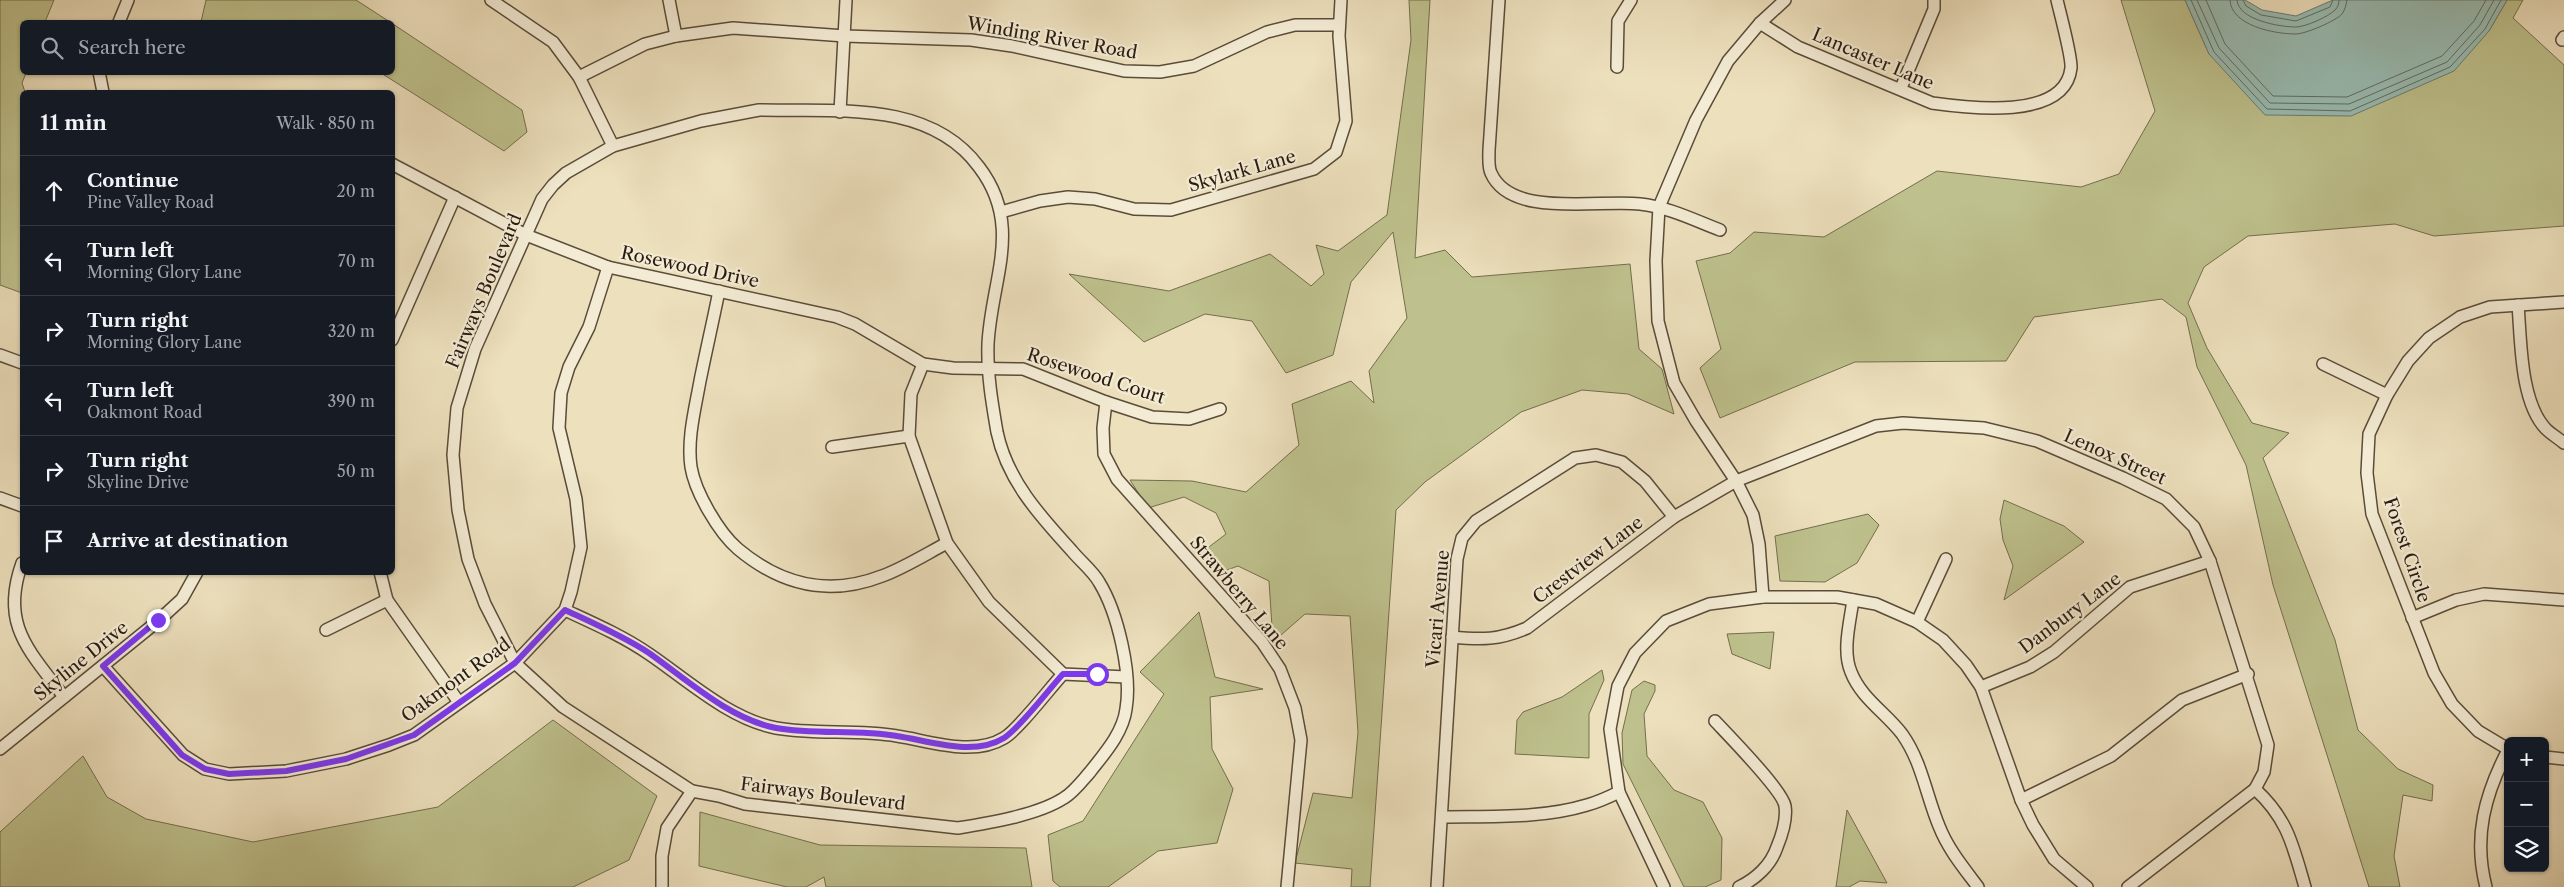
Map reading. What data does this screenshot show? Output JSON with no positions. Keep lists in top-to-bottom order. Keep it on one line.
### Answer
{"streets":{"street":["Winding River Road","Lancaster Lane","Skylark Lane","Rosewood Drive","Fairways Boulevard","Rosewood Court","Lenox Street","Forest Circle","Crestview Lane","Strawberry Lane","Vicari Avenue","Danbury Lane","Skyline Drive","Oakmont Road"]},"crossings":[["Winding River Road","Skylark Lane"],["Skylark Lane","Fairways Boulevard"],["Rosewood Drive","Fairways Boulevard"],["Rosewood Drive","Rosewood Court"],["Rosewood Drive","Oakmont Road"],["Fairways Boulevard","Rosewood Court"],["Fairways Boulevard","Oakmont Road"],["Rosewood Court","Strawberry Lane"],["Lenox Street","Crestview Lane"],["Lenox Street","Danbury Lane"],["Crestview Lane","Vicari Avenue"],["Skyline Drive","Oakmont Road"]],"page":{"search":"Search here","heading":["11 min","Walk · 850 m"],"list":[["Continue","Pine Valley Road","20 m"],["Turn left","Morning Glory Lane","70 m"],["Turn right","Morning Glory Lane","320 m"],["Turn left","Oakmont Road","390 m"],["Turn right","Skyline Drive","50 m"],"Arrive at destination"],"map_buttons":["+","−"]}}
